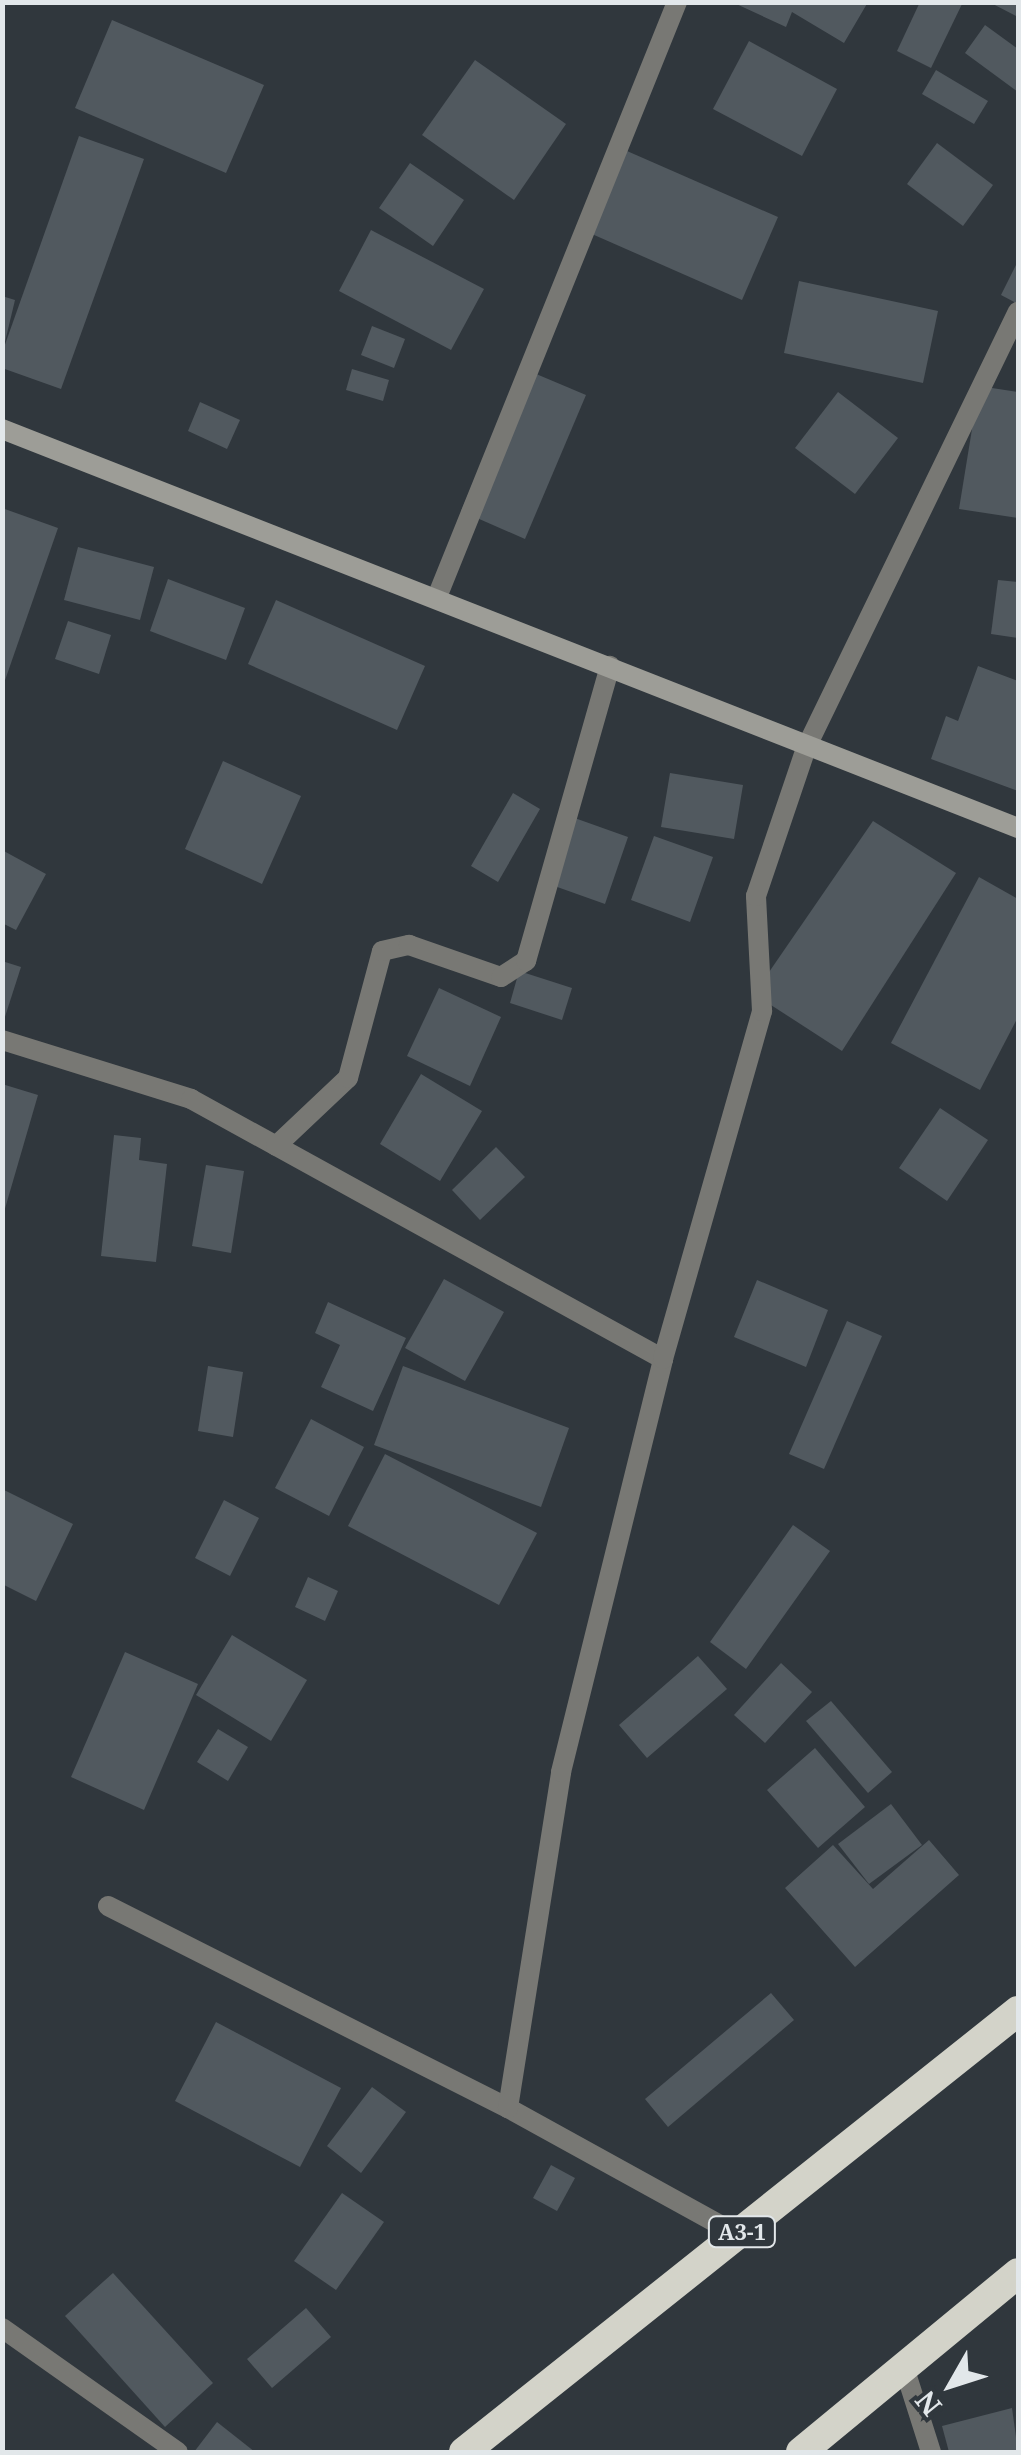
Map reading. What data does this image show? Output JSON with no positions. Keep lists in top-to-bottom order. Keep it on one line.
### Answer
{"streets":{"highway":["A3-1"]},"north":"bottom left"}
